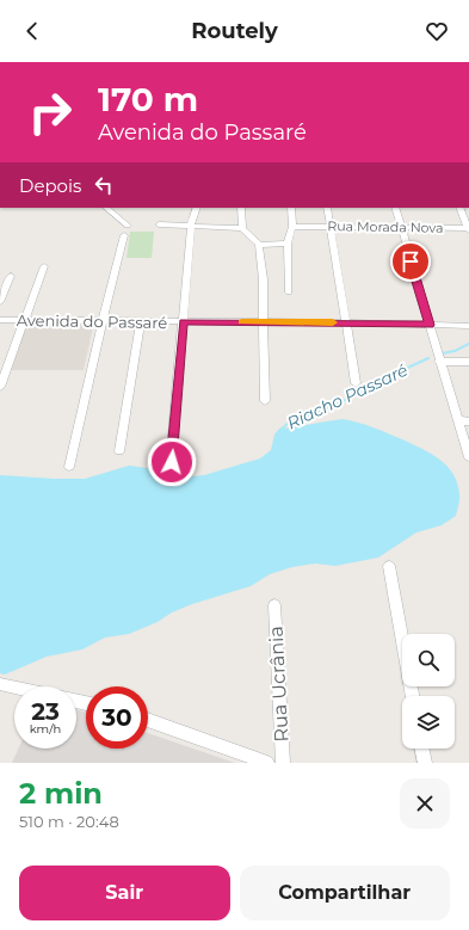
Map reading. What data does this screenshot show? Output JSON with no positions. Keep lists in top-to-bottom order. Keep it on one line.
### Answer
{"streets":{"street":["Rua Morada Nova","Avenida do Passaré","Rua Ucrânia"]},"water":["Riacho Passaré"],"page":{"header":"Routely","turn":["170 m","Avenida do Passaré"],"then":"Depois","speed":"23 km/h","limit":"30","heading":["2 min","510 m · 20:48"],"buttons":["Sair","Compartilhar"]}}
